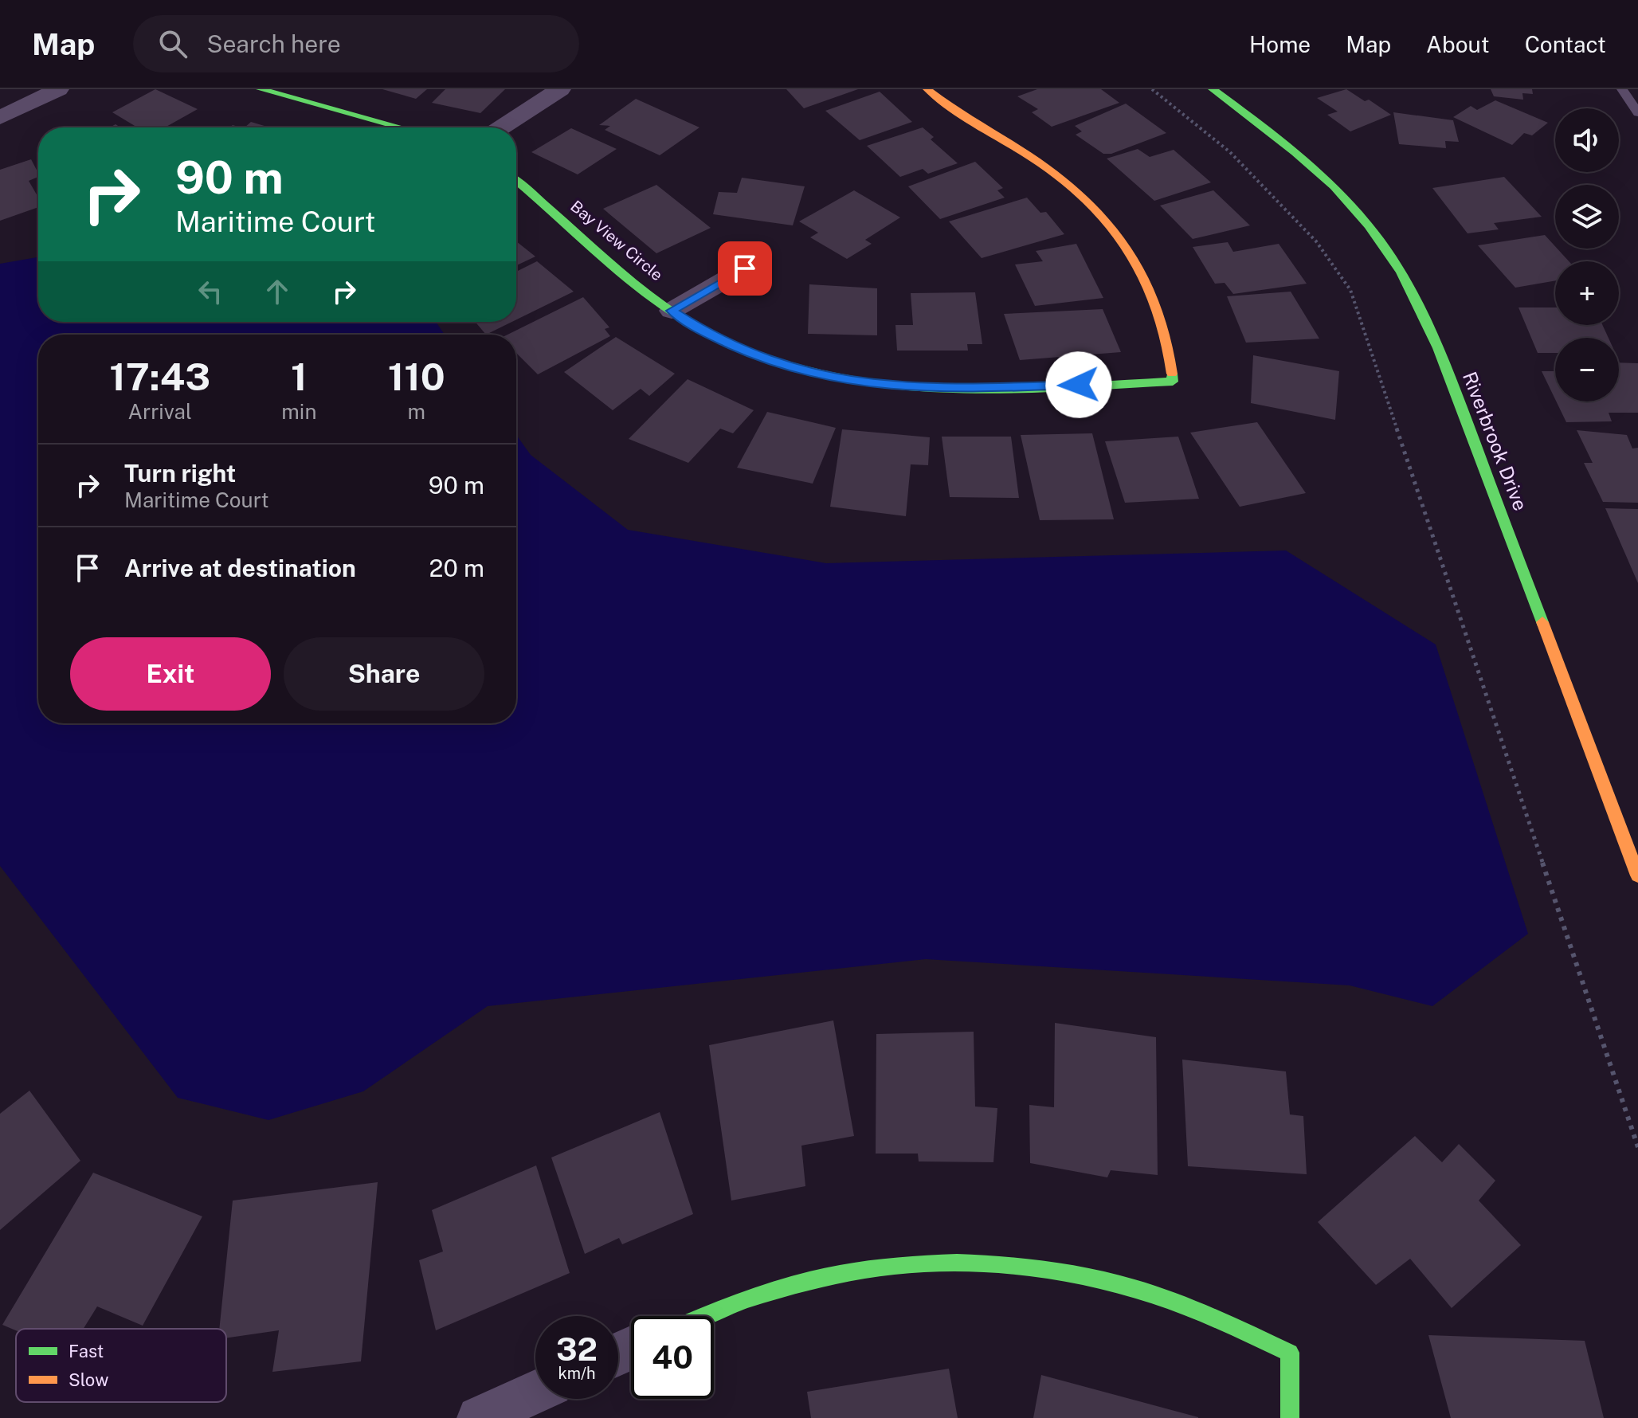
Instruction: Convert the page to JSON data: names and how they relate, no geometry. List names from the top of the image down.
{
  "streets": {
    "street": ["Bay View Circle", "Riverbrook Drive"]
  },
  "legend": ["Fast", "Slow"],
  "page": {
    "header": "Map",
    "search": "Search here",
    "nav": [
      "Home",
      "Map",
      "About",
      "Contact"
    ],
    "map_buttons": ["+", "−"],
    "turn": ["90 m", "Maritime Court"],
    "eta": [
      "17:43",
      "Arrival",
      "1",
      "min",
      "110",
      "m"
    ],
    "list": [
      {
        "name": "Turn right",
        "note": "Maritime Court",
        "value": "90 m"
      },
      {
        "name": "Arrive at destination",
        "value": "20 m"
      }
    ],
    "buttons": ["Exit", "Share"],
    "speed": "32 km/h",
    "limit": "40"
  }
}
